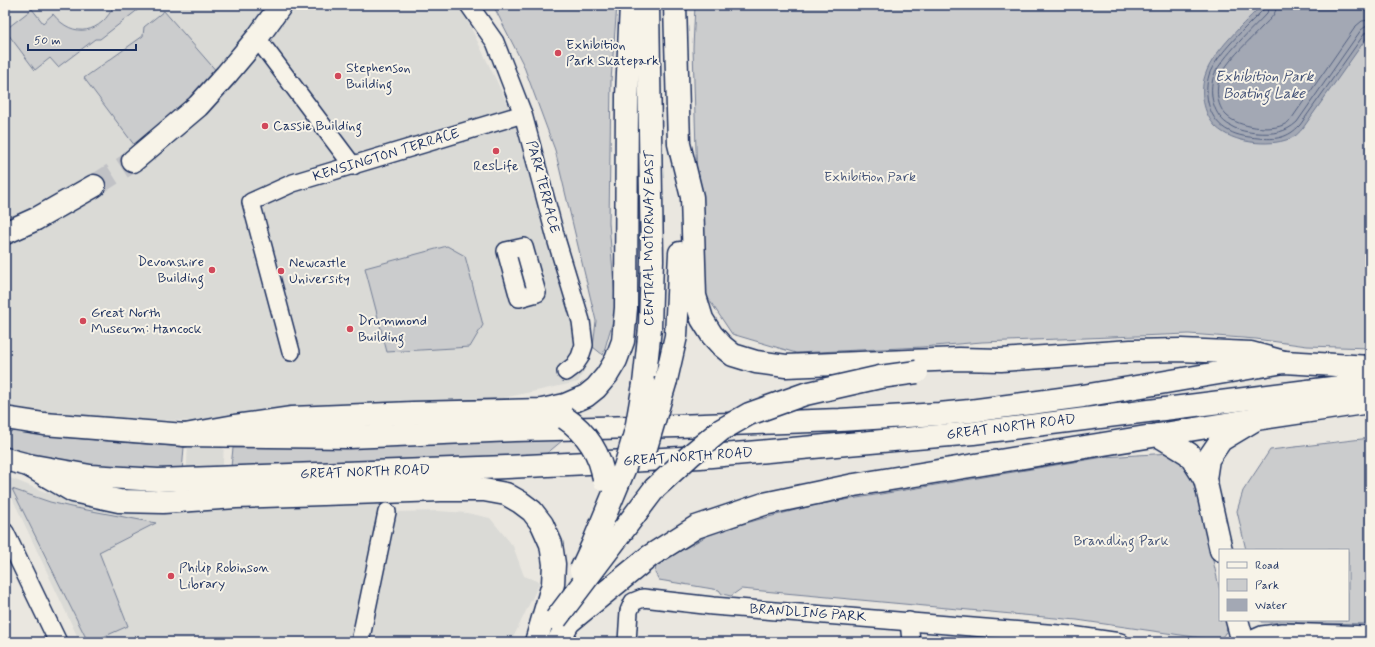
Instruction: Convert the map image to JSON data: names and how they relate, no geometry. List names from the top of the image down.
{
  "streets": {
    "main road": ["CENTRAL MOTORWAY EAST", "GREAT NORTH ROAD"],
    "street": ["KENSINGTON TERRACE", "PARK TERRACE", "BRANDLING PARK"]
  },
  "crossings": [
    ["KENSINGTON TERRACE", "PARK TERRACE"]
  ],
  "water": ["Exhibition Park Boating Lake"],
  "parks": ["Exhibition Park", "Brandling Park"],
  "places": [
    "Exhibition Park Skatepark",
    "Stephenson Building",
    "Cassie Building",
    "ResLife",
    "Devonshire Building",
    "Newcastle University",
    "Great North Museum: Hancock",
    "Drummond Building",
    "Philip Robinson Library"
  ],
  "legend": ["Road", "Park", "Water"],
  "scale_bar": "50 m"
}
